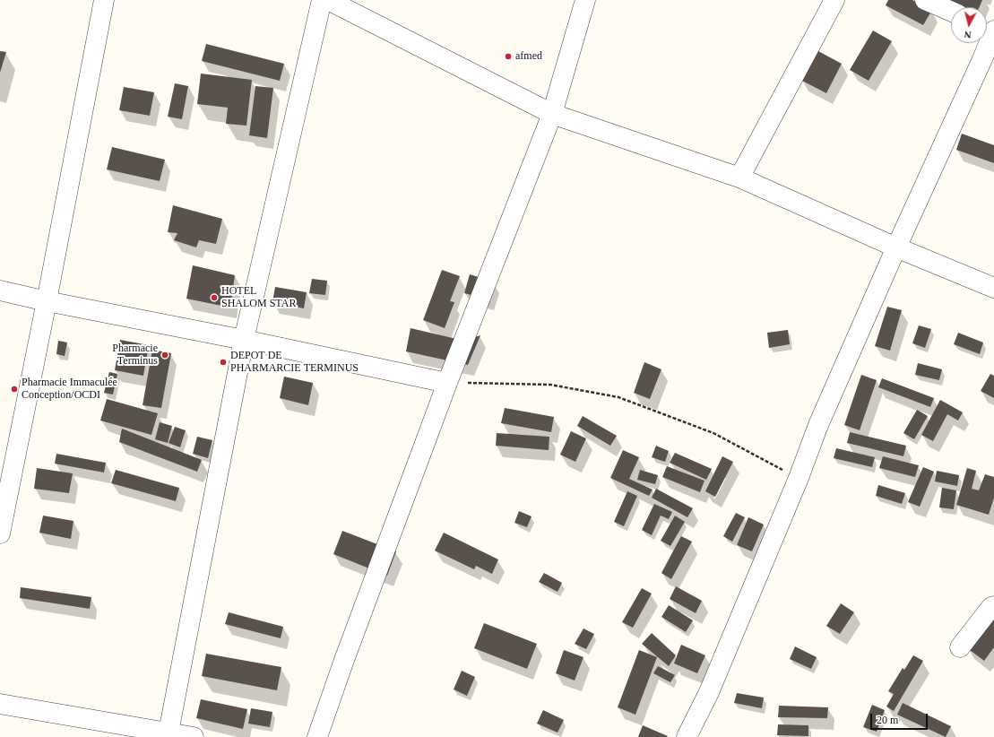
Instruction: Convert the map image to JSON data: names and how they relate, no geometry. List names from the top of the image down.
{
  "places": [
    "afmed",
    "HOTEL SHALOM STAR",
    "Pharmacie Terminus",
    "DEPOT DE PHARMARCIE TERMINUS",
    "Pharmacie Immaculée Conception/OCDI"
  ],
  "scale_bar": "20 m",
  "north": "bottom"
}
